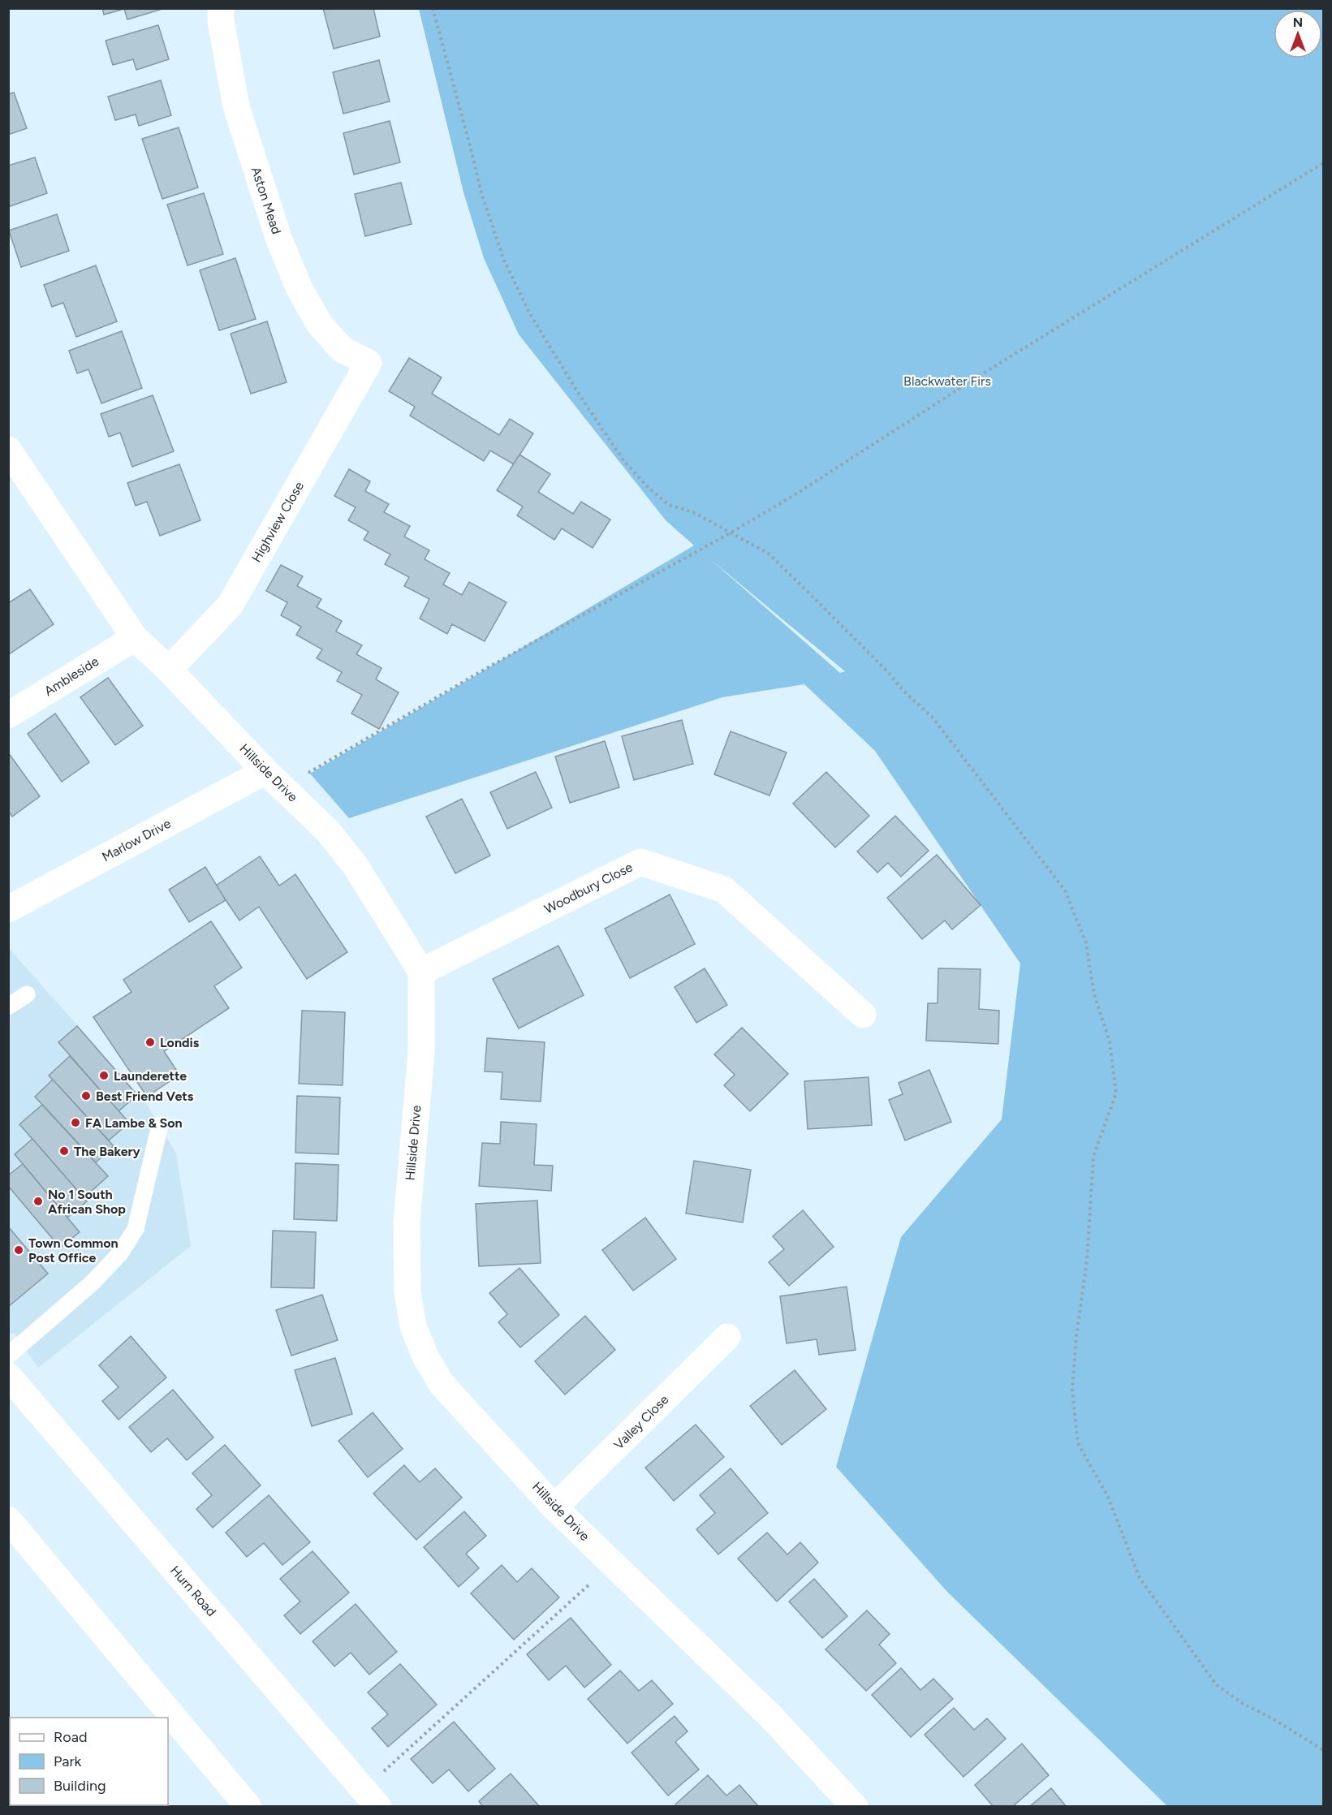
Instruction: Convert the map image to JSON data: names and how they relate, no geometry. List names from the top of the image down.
{
  "streets": {
    "street": [
      "Aston Mead",
      "Highview Close",
      "Ambleside",
      "Hillside Drive",
      "Marlow Drive",
      "Woodbury Close",
      "Valley Close",
      "Hurn Road"
    ]
  },
  "crossings": [
    ["Aston Mead", "Highview Close"],
    ["Highview Close", "Hillside Drive"],
    ["Ambleside", "Hillside Drive"],
    ["Hillside Drive", "Marlow Drive"],
    ["Hillside Drive", "Woodbury Close"],
    ["Hillside Drive", "Valley Close"]
  ],
  "parks": ["Blackwater Firs"],
  "places": [
    "Londis",
    "Launderette",
    "Best Friend Vets",
    "FA Lambe & Son",
    "The Bakery",
    "No 1 South African Shop",
    "Town Common Post Office"
  ],
  "legend": ["Road", "Park", "Building"],
  "north": "top"
}
